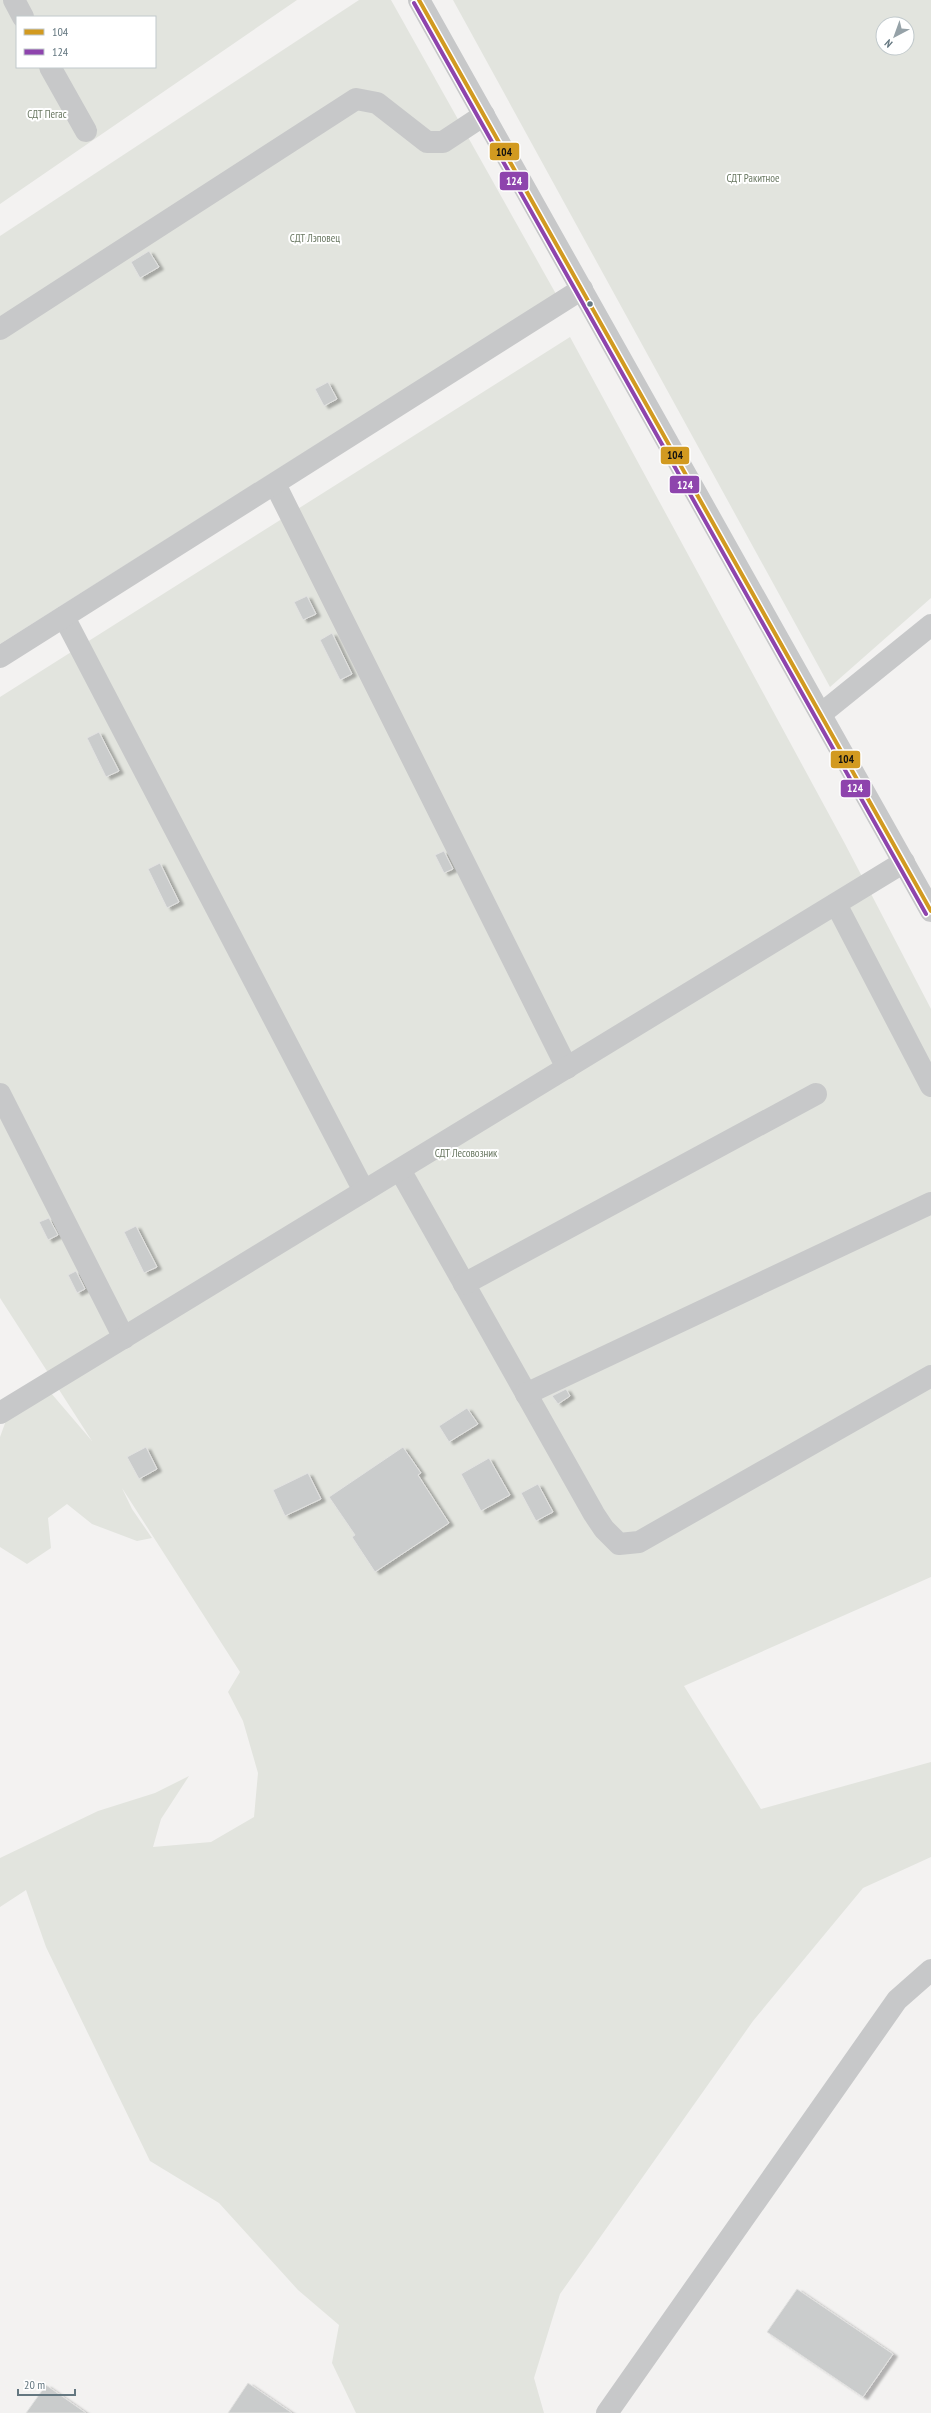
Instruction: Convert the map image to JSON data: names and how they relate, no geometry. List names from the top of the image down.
{
  "parks": [
    "СДТ Пегас",
    "СДТ Ракитное",
    "СДТ Лэповец",
    "СДТ Лесовозник"
  ],
  "lines": ["transit line 104", "transit line 124"],
  "legend": ["104", "124"],
  "scale_bar": "20 m",
  "north": "bottom left"
}
